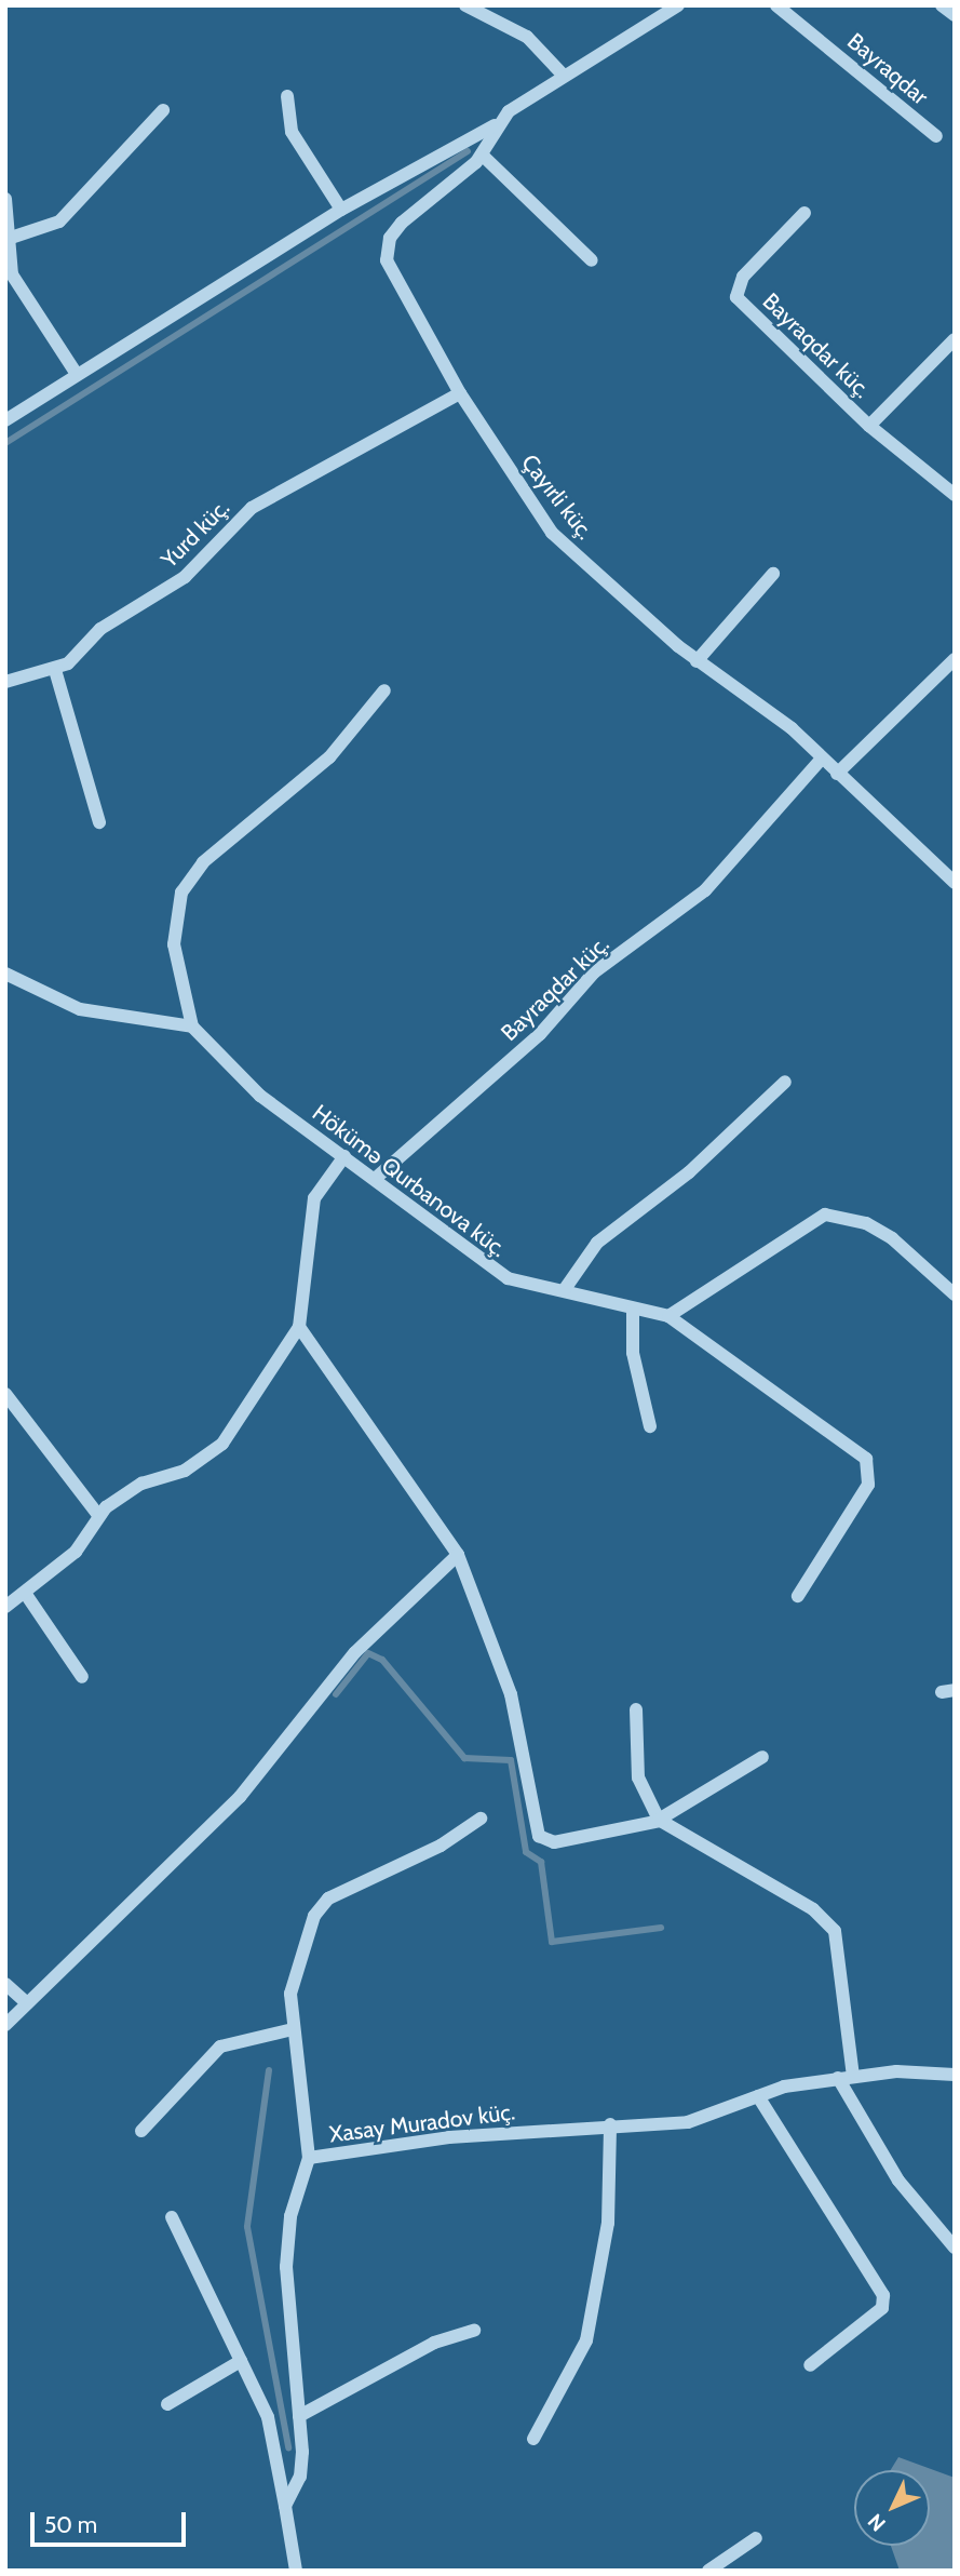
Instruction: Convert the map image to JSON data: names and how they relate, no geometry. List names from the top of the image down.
{
  "streets": {
    "street": [
      "Bayraqdar",
      "Bayraqdar küç.",
      "Çayırli küç.",
      "Yurd küç.",
      "Hökümə Qurbanova küç.",
      "Xasay Muradov küç."
    ]
  },
  "crossings": [
    ["Bayraqdar küç.", "Çayırli küç."],
    ["Bayraqdar küç.", "Hökümə Qurbanova küç."],
    ["Çayırli küç.", "Yurd küç."]
  ],
  "scale_bar": "50 m",
  "north": "bottom left"
}
